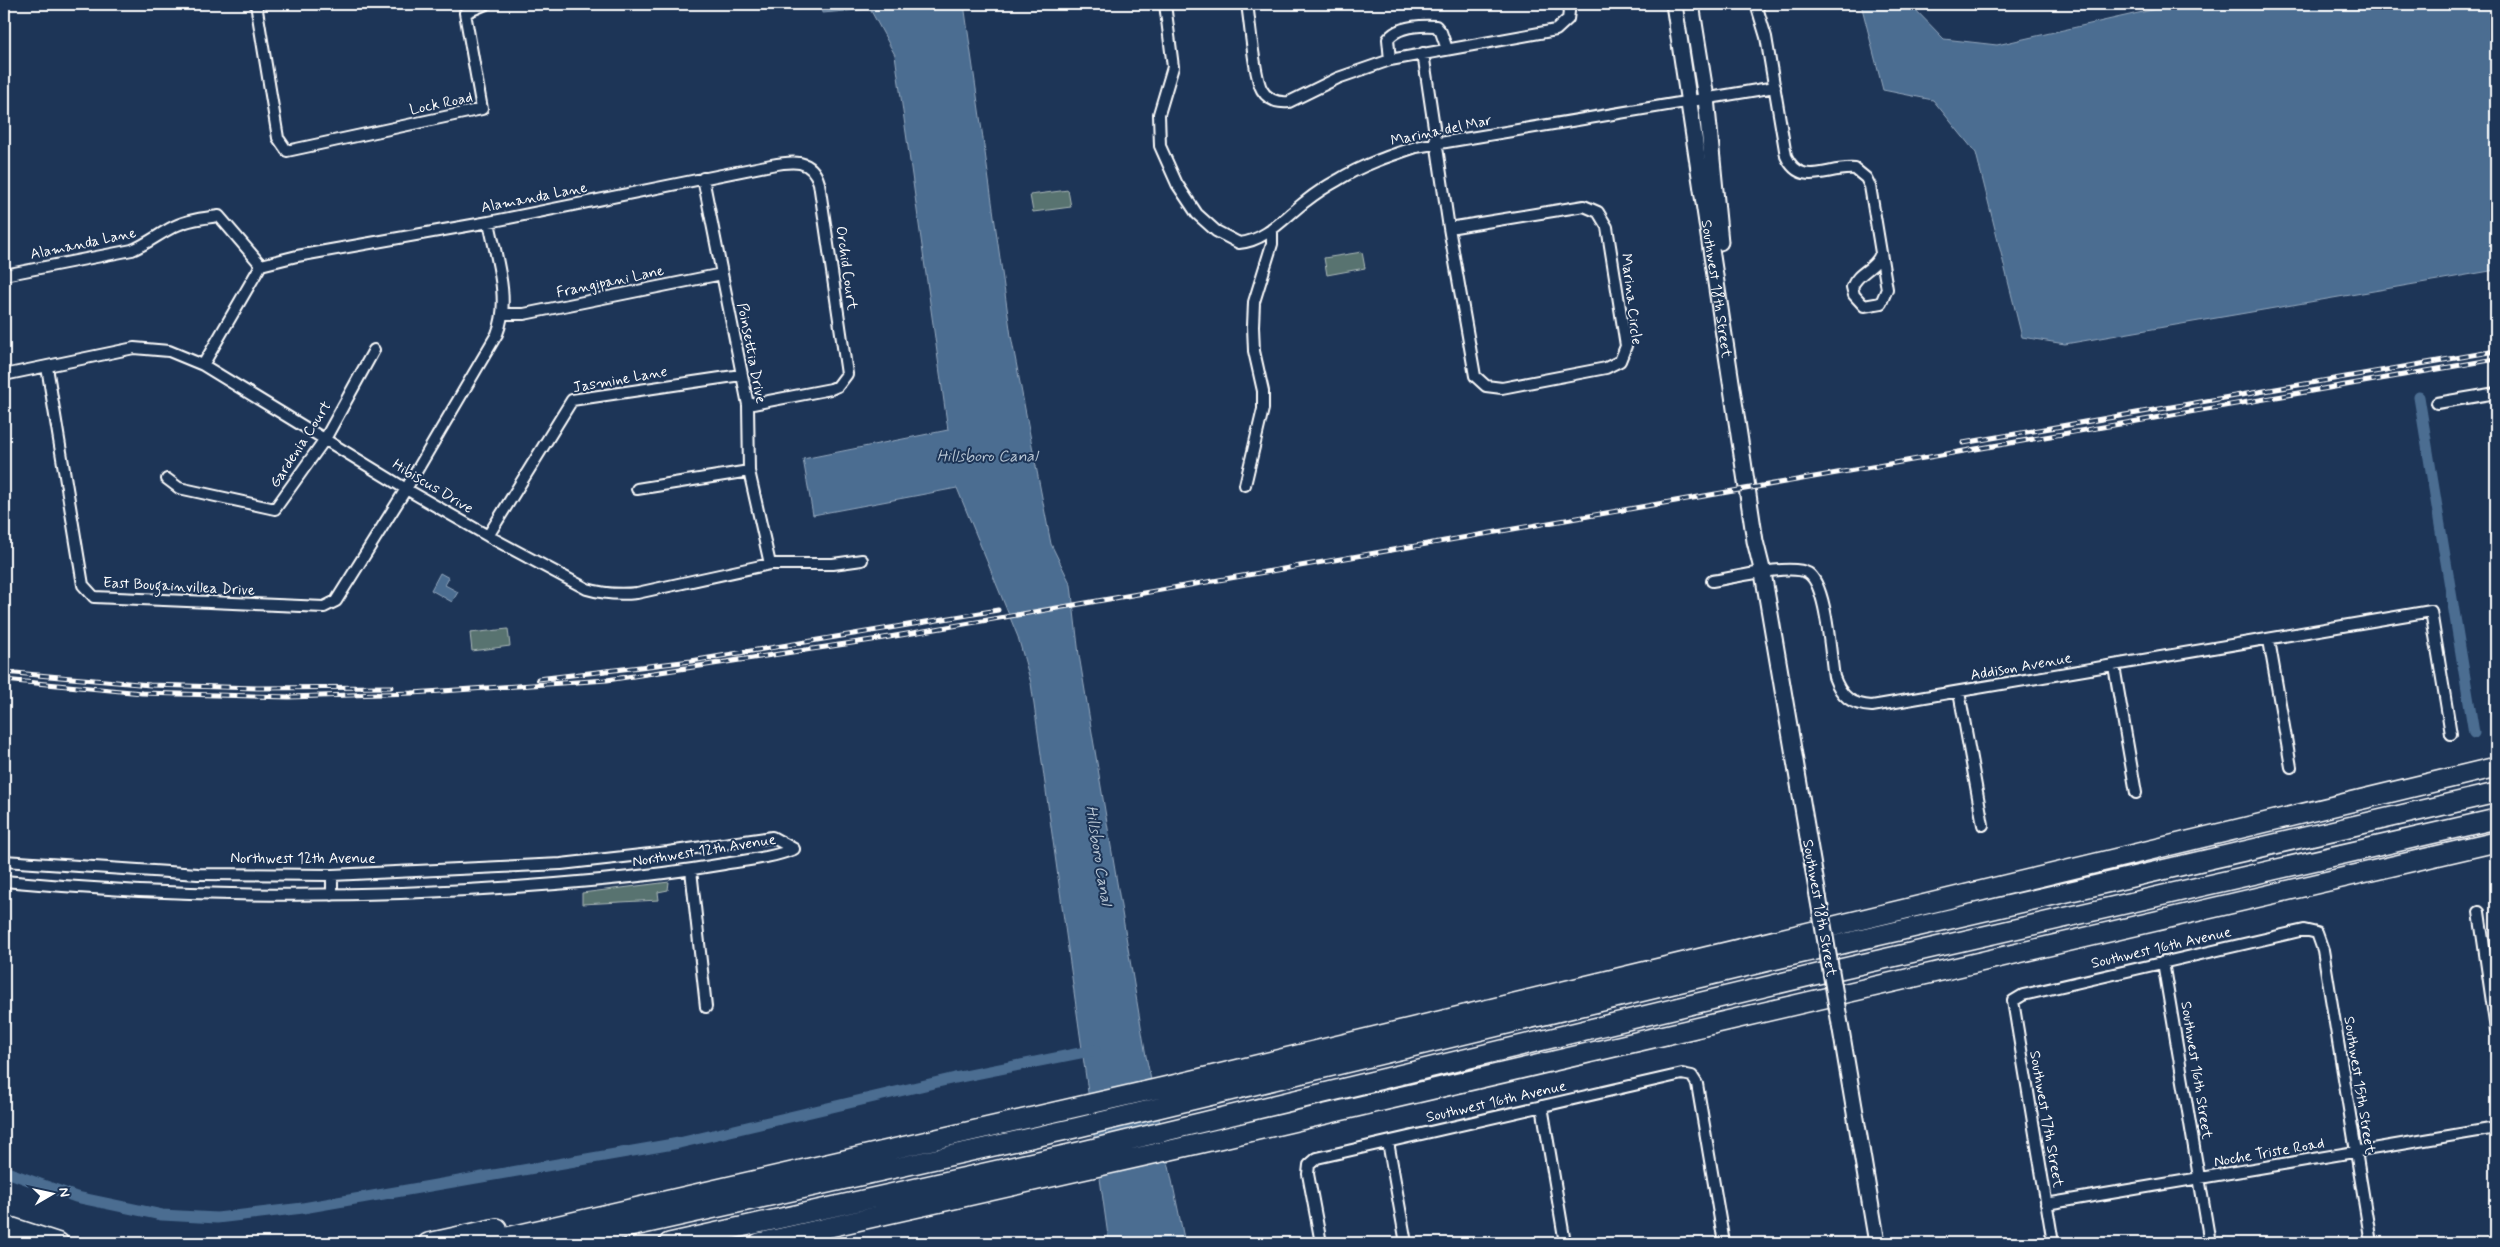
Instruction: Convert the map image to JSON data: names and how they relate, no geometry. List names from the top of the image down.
{
  "streets": {
    "main road": ["Southwest 18th Street"],
    "street": [
      "Lock Road",
      "Marina del Mar",
      "Alamanda Lane",
      "Orchid Court",
      "Frangipani Lane",
      "Marina Circle",
      "Poinsettia Drive",
      "Jasmine Lane",
      "Gardenia Court",
      "Hibiscus Drive",
      "East Bougainvillea Drive",
      "Addison Avenue",
      "Northwest 12th Avenue",
      "Southwest 16th Avenue",
      "Southwest 16th Street",
      "Southwest 15th Street",
      "Southwest 17th Street",
      "Noche Triste Road"
    ]
  },
  "crossings": [
    ["Marina del Mar", "Southwest 18th Street"],
    ["Marina del Mar", "Marina Circle"],
    ["Alamanda Lane", "Orchid Court"],
    ["Alamanda Lane", "Poinsettia Drive"],
    ["Orchid Court", "Poinsettia Drive"],
    ["Frangipani Lane", "Poinsettia Drive"],
    ["Frangipani Lane", "East Bougainvillea Drive"],
    ["Southwest 18th Street", "Addison Avenue"],
    ["Poinsettia Drive", "Jasmine Lane"],
    ["Poinsettia Drive", "Hibiscus Drive"],
    ["Jasmine Lane", "Hibiscus Drive"],
    ["Gardenia Court", "Hibiscus Drive"],
    ["Hibiscus Drive", "East Bougainvillea Drive"],
    ["Southwest 16th Avenue", "Southwest 16th Street"],
    ["Southwest 16th Avenue", "Southwest 15th Street"],
    ["Southwest 16th Avenue", "Southwest 17th Street"],
    ["Southwest 16th Street", "Noche Triste Road"],
    ["Southwest 15th Street", "Noche Triste Road"],
    ["Southwest 17th Street", "Noche Triste Road"]
  ],
  "water": ["Hillsboro Canal"],
  "north": "right"
}
